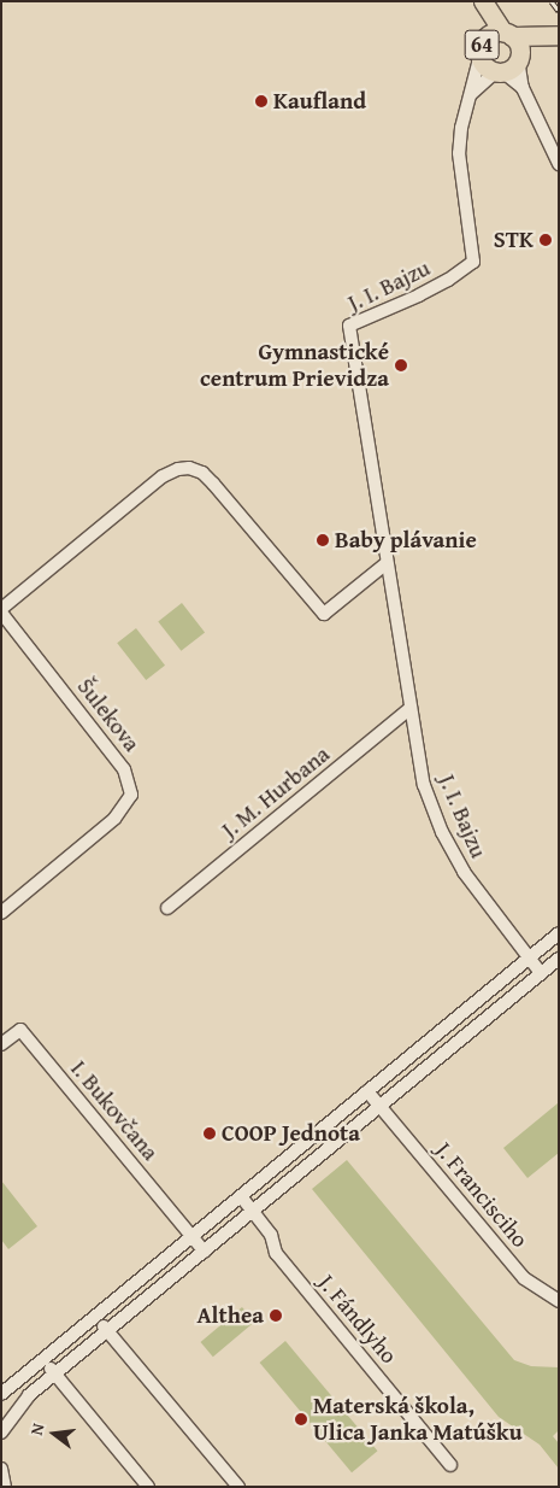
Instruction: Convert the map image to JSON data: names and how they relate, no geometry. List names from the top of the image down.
{
  "streets": {
    "main road": ["64"],
    "street": [
      "J. I. Bajzu",
      "Šulekova",
      "J. M. Hurbana",
      "I. Bukovčana",
      "J. Francisciho",
      "J. Fándlyho"
    ]
  },
  "crossings": [
    ["64", "J. I. Bajzu"],
    ["J. I. Bajzu", "J. M. Hurbana"]
  ],
  "places": [
    "Kaufland",
    "STK",
    "Gymnastické centrum Prievidza",
    "Baby plávanie",
    "COOP Jednota",
    "Althea",
    "Materská škola, Ulica Janka Matúšku"
  ],
  "north": "left"
}
